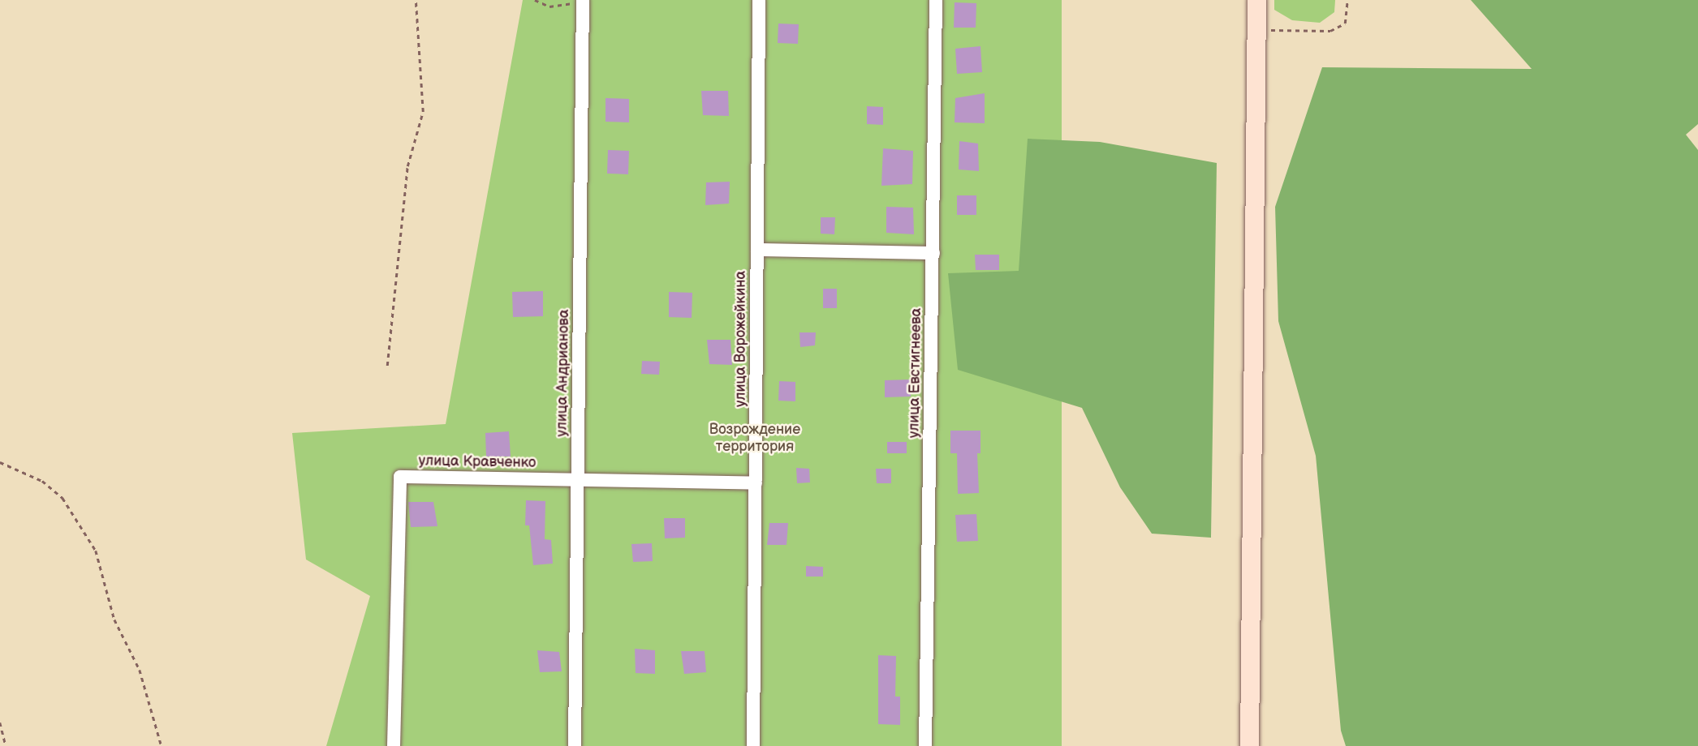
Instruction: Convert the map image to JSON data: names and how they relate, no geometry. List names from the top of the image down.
{
  "streets": {
    "street": [
      "улица Ворожейкина",
      "улица Андрианова",
      "улица Евстигнеева",
      "улица Кравченко"
    ]
  },
  "crossings": [
    ["улица Ворожейкина", "улица Кравченко"],
    ["улица Андрианова", "улица Кравченко"]
  ],
  "parks": ["Возрождение территория"]
}
